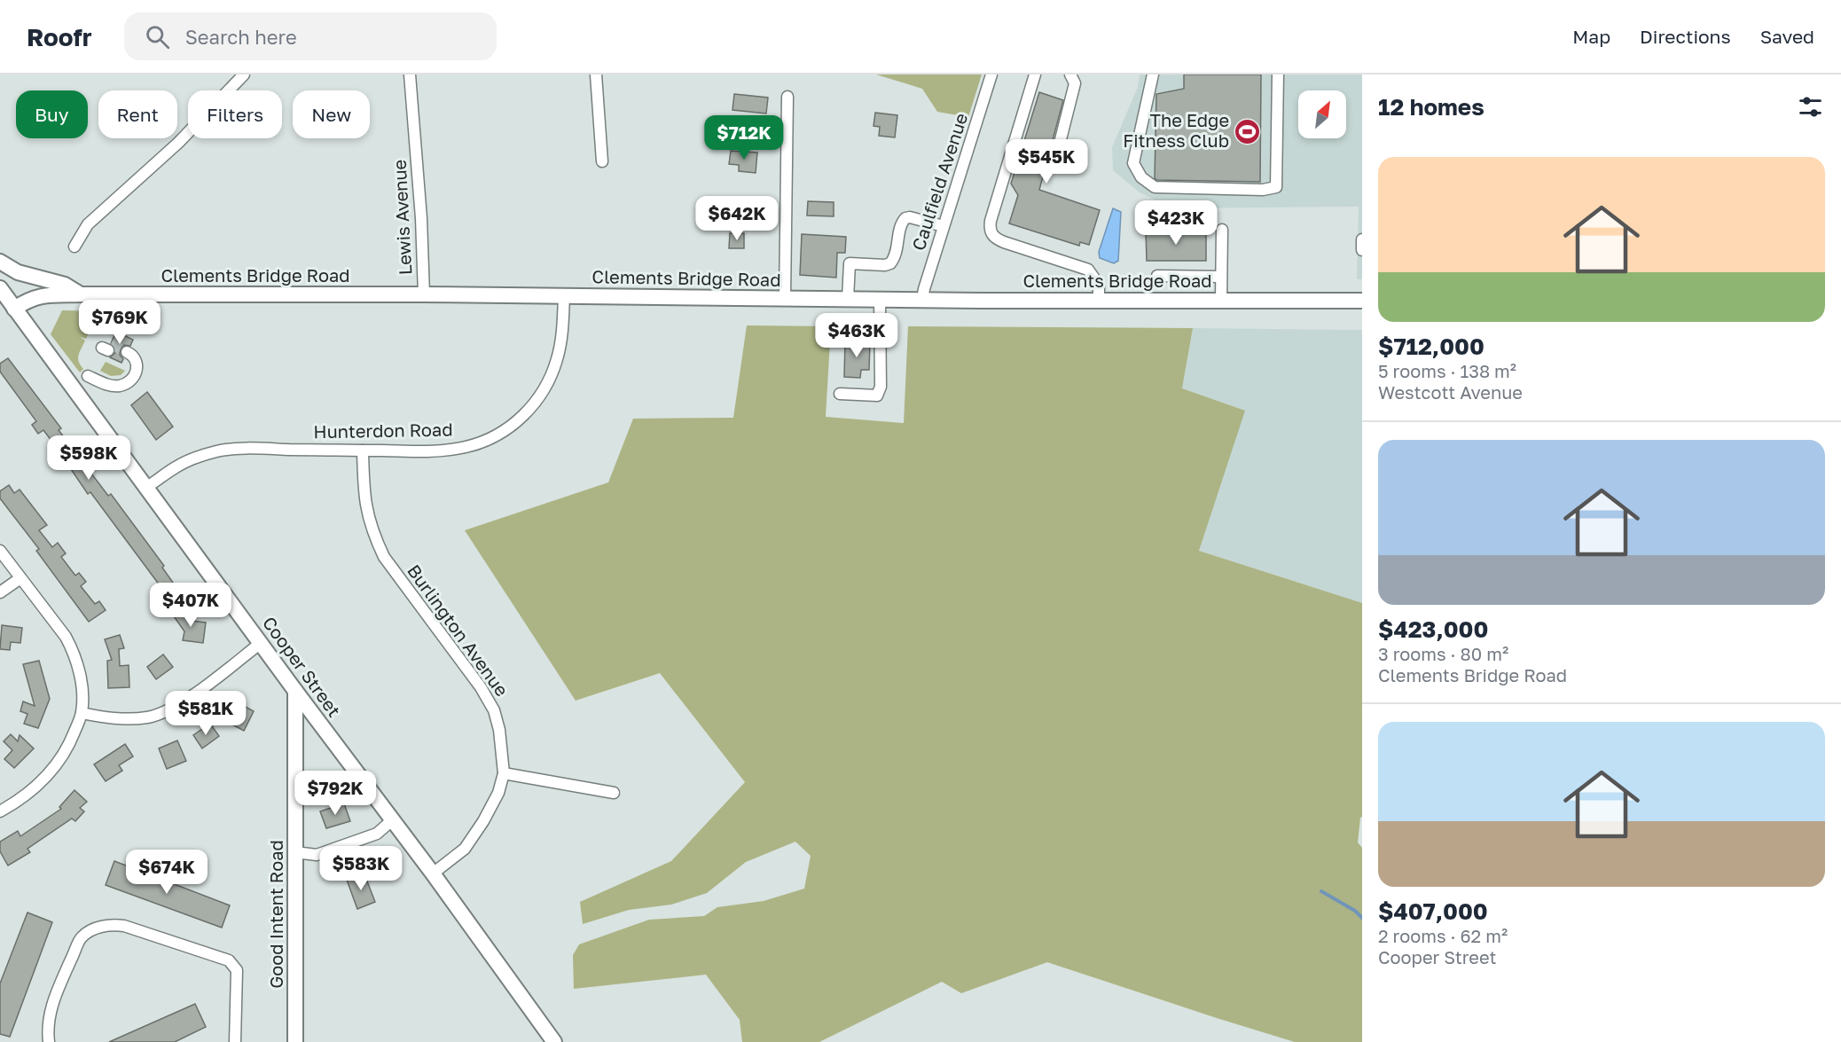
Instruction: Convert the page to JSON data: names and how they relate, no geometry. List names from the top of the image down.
{
  "streets": {
    "main road": ["Clements Bridge Road", "Cooper Street", "Good Intent Road"],
    "street": [
      "Caulfield Avenue",
      "Lewis Avenue",
      "Hunterdon Road",
      "Burlington Avenue"
    ]
  },
  "crossings": [
    ["Caulfield Avenue", "Clements Bridge Road"],
    ["Lewis Avenue", "Clements Bridge Road"],
    ["Clements Bridge Road", "Hunterdon Road"],
    ["Clements Bridge Road", "Cooper Street"],
    ["Hunterdon Road", "Burlington Avenue"],
    ["Hunterdon Road", "Cooper Street"],
    ["Burlington Avenue", "Cooper Street"],
    ["Cooper Street", "Good Intent Road"]
  ],
  "places": {
    "sports": ["The Edge Fitness Club"]
  },
  "north": "top right",
  "page": {
    "header": "Roofr",
    "search": "Search here",
    "nav": ["Map", "Directions", "Saved"],
    "heading": "12 homes",
    "chip": [
      "Buy",
      "Rent",
      "Filters",
      "New"
    ],
    "price": [
      "$712K",
      "$545K",
      "$642K",
      "$423K",
      "$769K",
      "$463K",
      "$598K",
      "$407K",
      "$581K",
      "$792K",
      "$583K",
      "$674K"
    ],
    "list": [
      {
        "name": "$712,000",
        "note": "5 rooms · 138 m² · Westcott Avenue"
      },
      {
        "name": "$423,000",
        "note": "3 rooms · 80 m² · Clements Bridge Road"
      },
      {
        "name": "$407,000",
        "note": "2 rooms · 62 m² · Cooper Street"
      }
    ]
  }
}
